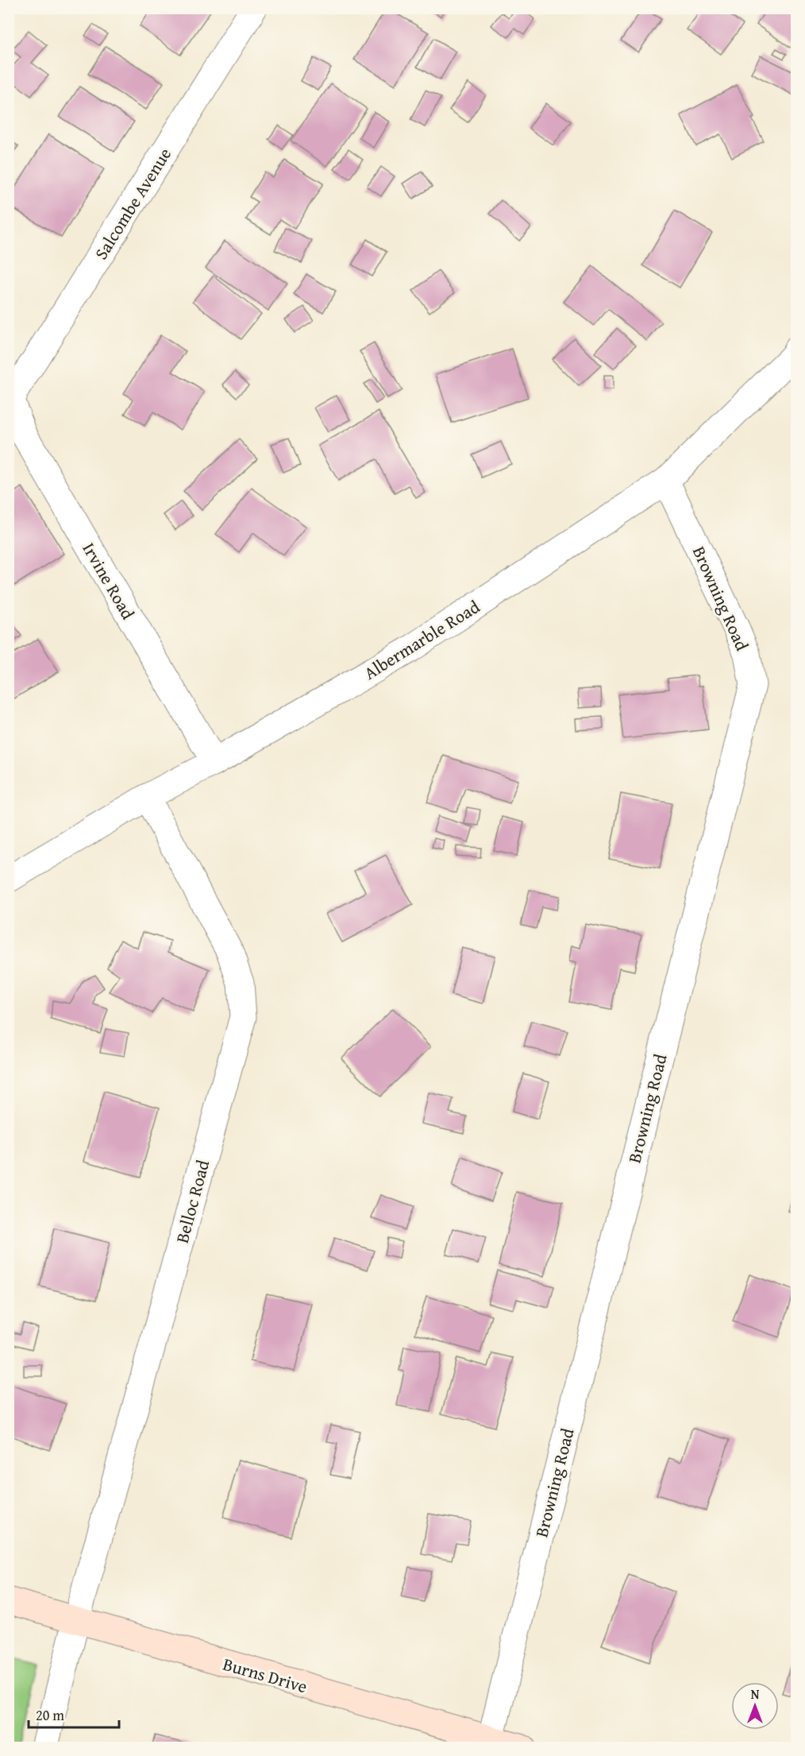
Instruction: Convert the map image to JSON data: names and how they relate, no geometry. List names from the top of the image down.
{
  "streets": {
    "main road": ["Burns Drive"],
    "street": [
      "Salcombe Avenue",
      "Irvine Road",
      "Browning Road",
      "Albermarble Road",
      "Belloc Road"
    ]
  },
  "crossings": [
    ["Salcombe Avenue", "Irvine Road"],
    ["Irvine Road", "Albermarble Road"],
    ["Browning Road", "Albermarble Road"],
    ["Browning Road", "Burns Drive"],
    ["Albermarble Road", "Belloc Road"],
    ["Belloc Road", "Burns Drive"]
  ],
  "scale_bar": "20 m",
  "north": "top"
}
